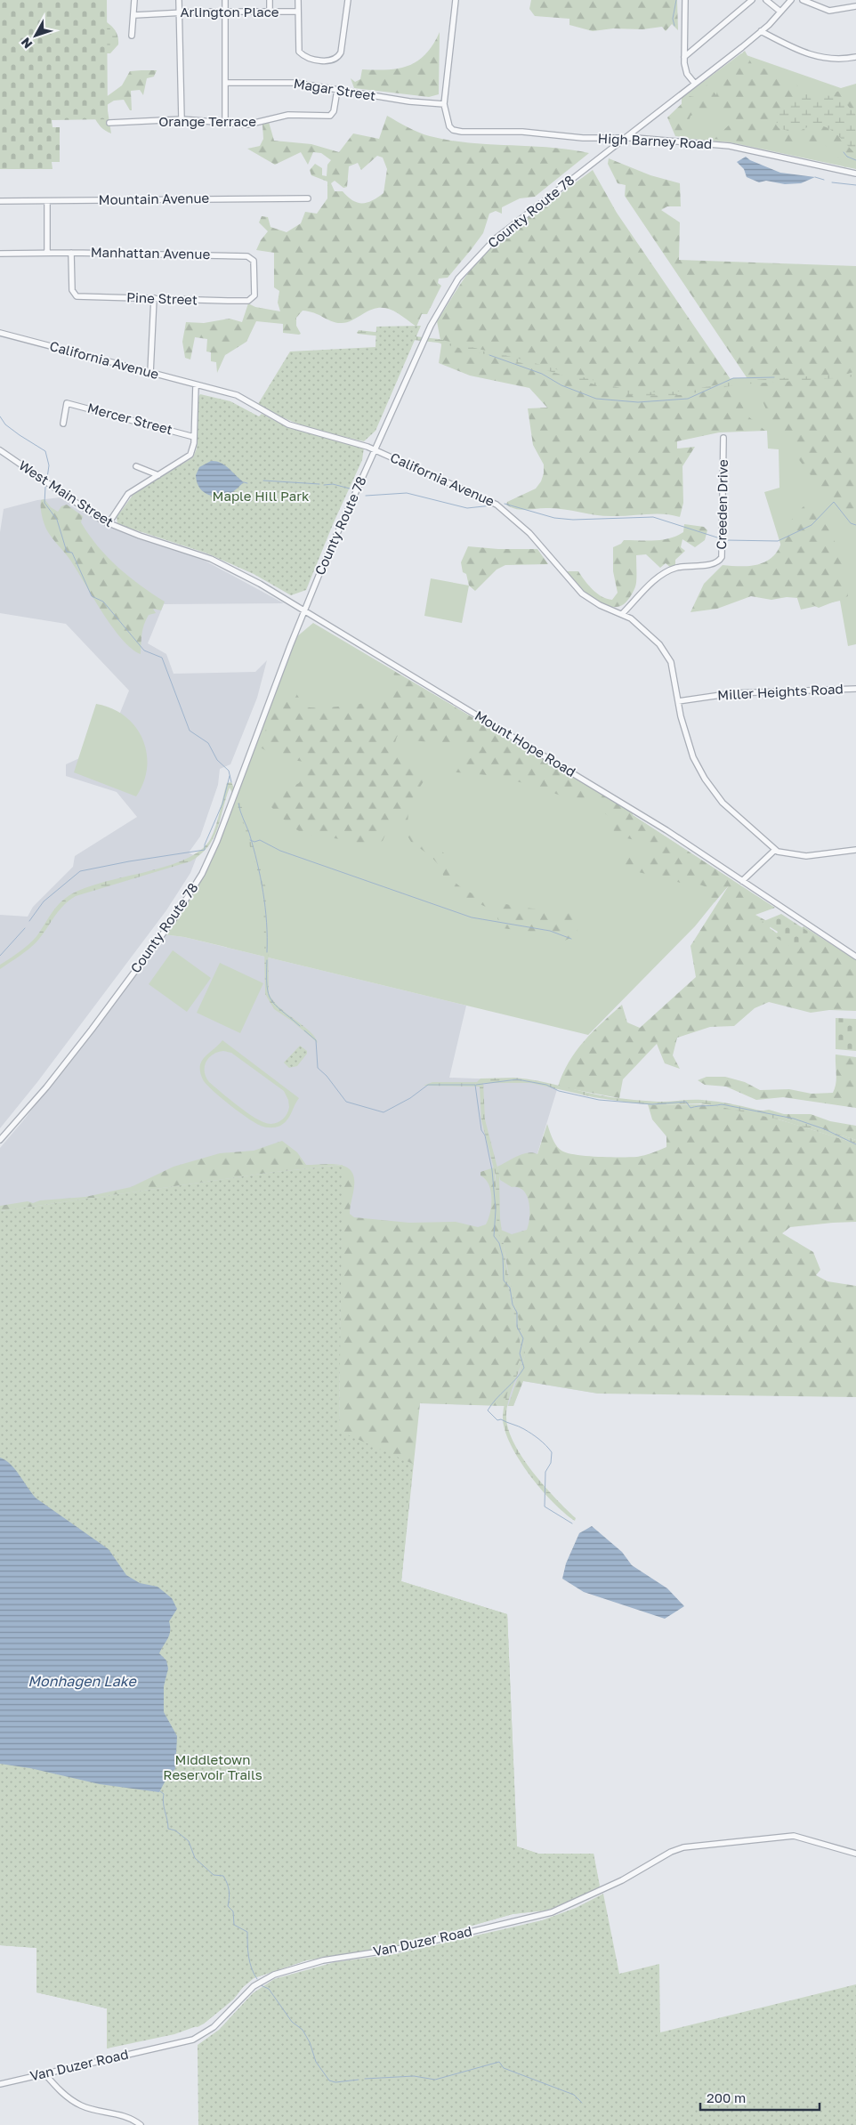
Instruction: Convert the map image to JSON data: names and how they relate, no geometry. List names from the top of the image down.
{
  "streets": {
    "street": [
      "Arlington Place",
      "Magar Street",
      "Orange Terrace",
      "High Barney Road",
      "Mountain Avenue",
      "County Route 78",
      "Manhattan Avenue",
      "Pine Street",
      "California Avenue",
      "Mercer Street",
      "West Main Street",
      "Creeden Drive",
      "Miller Heights Road",
      "Mount Hope Road",
      "Van Duzer Road"
    ]
  },
  "crossings": [
    ["Magar Street", "Orange Terrace"],
    ["Magar Street", "High Barney Road"],
    ["High Barney Road", "County Route 78"],
    ["County Route 78", "California Avenue"],
    ["County Route 78", "Mount Hope Road"],
    ["Manhattan Avenue", "Pine Street"],
    ["California Avenue", "Creeden Drive"],
    ["California Avenue", "Miller Heights Road"],
    ["West Main Street", "Mount Hope Road"]
  ],
  "water": ["Monhagen Lake"],
  "parks": ["Maple Hill Park", "Middletown Reservoir Trails"],
  "scale_bar": "200 m",
  "north": "bottom left"
}
